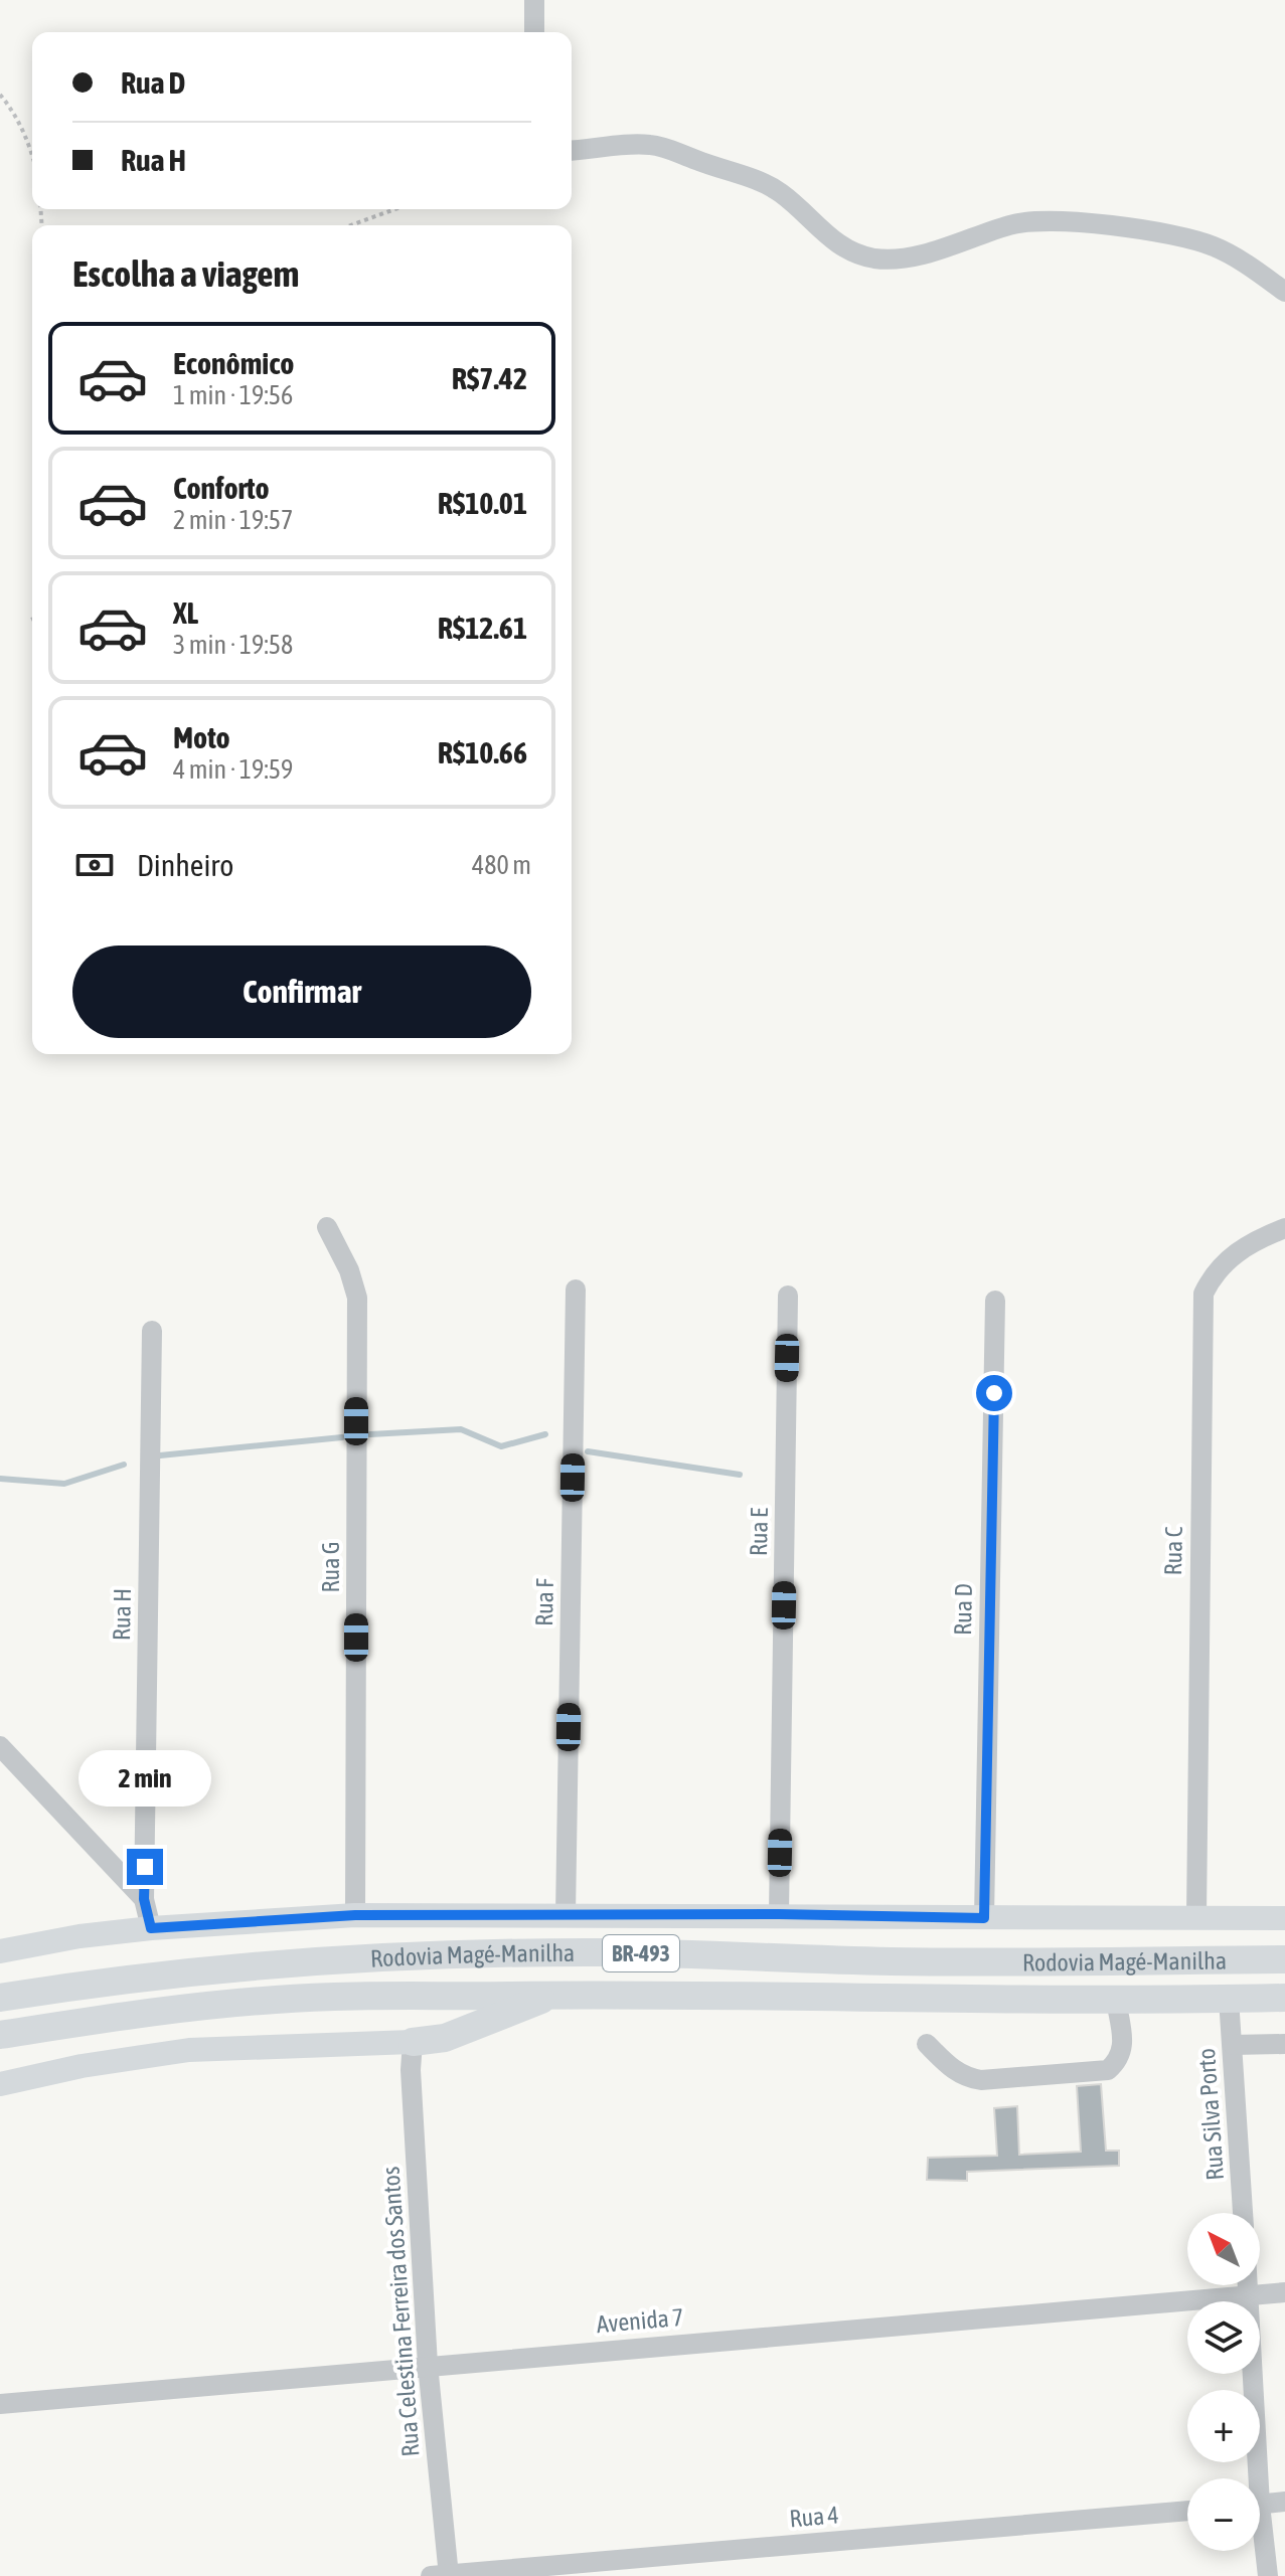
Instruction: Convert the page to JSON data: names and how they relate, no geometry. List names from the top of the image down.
{
  "streets": {
    "highway": ["BR-493", "Rodovia Magé-Manilha"],
    "street": [
      "Rua E",
      "Rua C",
      "Rua G",
      "Rua F",
      "Rua D",
      "Rua H",
      "Rua Silva Porto",
      "Rua Celestina Ferreira dos Santos",
      "Avenida 7",
      "Rua 4"
    ]
  },
  "crossings": [
    ["Rodovia Magé-Manilha", "Rua Silva Porto"],
    ["Rua Celestina Ferreira dos Santos", "Avenida 7"],
    ["Rua Celestina Ferreira dos Santos", "Rua 4"]
  ],
  "north": "top left",
  "page": {
    "banner": ["Rua D", "Rua H"],
    "heading": "Escolha a viagem",
    "list": [
      {
        "name": "Econômico",
        "note": "1 min · 19:56",
        "value": "R$7.42"
      },
      {
        "name": "Conforto",
        "note": "2 min · 19:57",
        "value": "R$10.01"
      },
      {
        "name": "XL",
        "note": "3 min · 19:58",
        "value": "R$12.61"
      },
      {
        "name": "Moto",
        "note": "4 min · 19:59",
        "value": "R$10.66"
      }
    ],
    "pay": ["Dinheiro", "480 m"],
    "buttons": "Confirmar",
    "bubble": "2 min",
    "map_buttons": ["+", "−"]
  }
}
